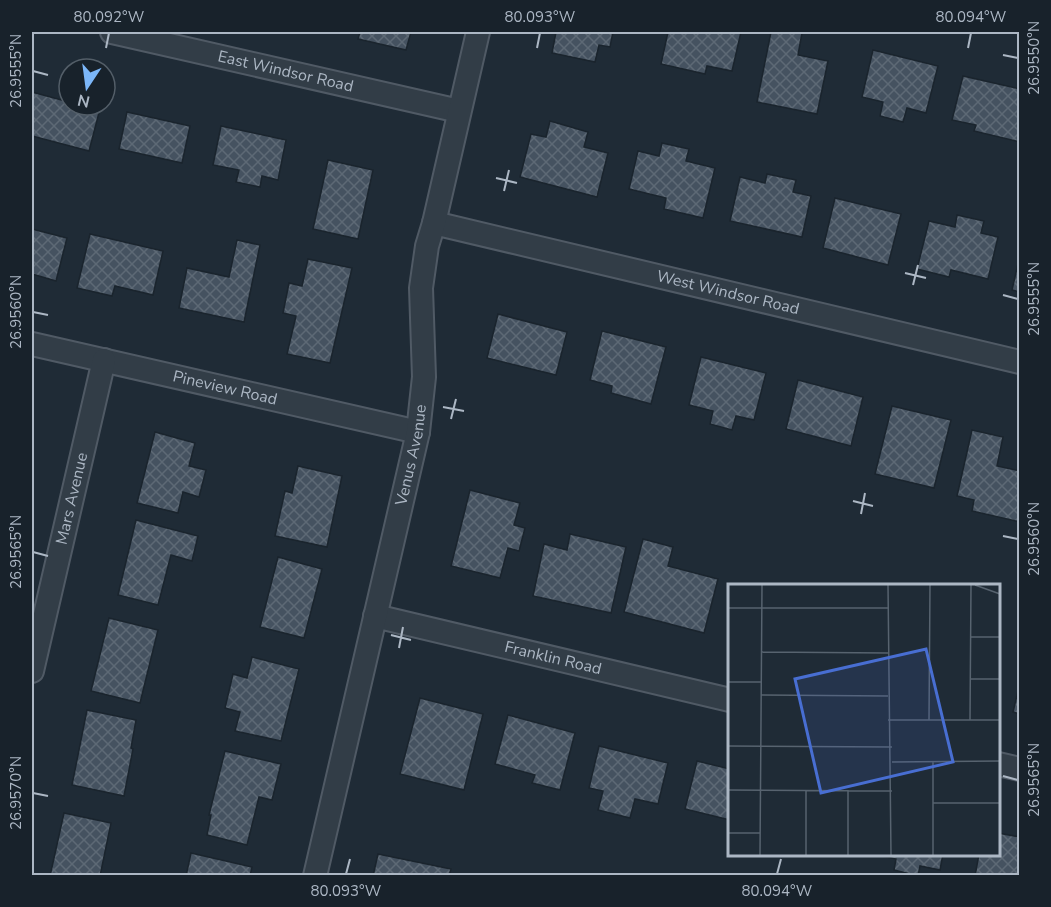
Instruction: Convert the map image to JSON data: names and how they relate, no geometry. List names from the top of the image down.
{
  "streets": {
    "street": [
      "East Windsor Road",
      "West Windsor Road",
      "Pineview Road",
      "Venus Avenue",
      "Mars Avenue",
      "Franklin Road"
    ]
  },
  "crossings": [
    ["East Windsor Road", "Venus Avenue"],
    ["West Windsor Road", "Venus Avenue"],
    ["Pineview Road", "Venus Avenue"],
    ["Pineview Road", "Mars Avenue"],
    ["Venus Avenue", "Franklin Road"]
  ],
  "north": "bottom",
  "coordinates": [
    "80.092°W",
    "80.093°W",
    "80.094°W",
    "26.9550°N",
    "26.9555°N",
    "26.9560°N",
    "26.9565°N",
    "26.9570°N"
  ]
}
